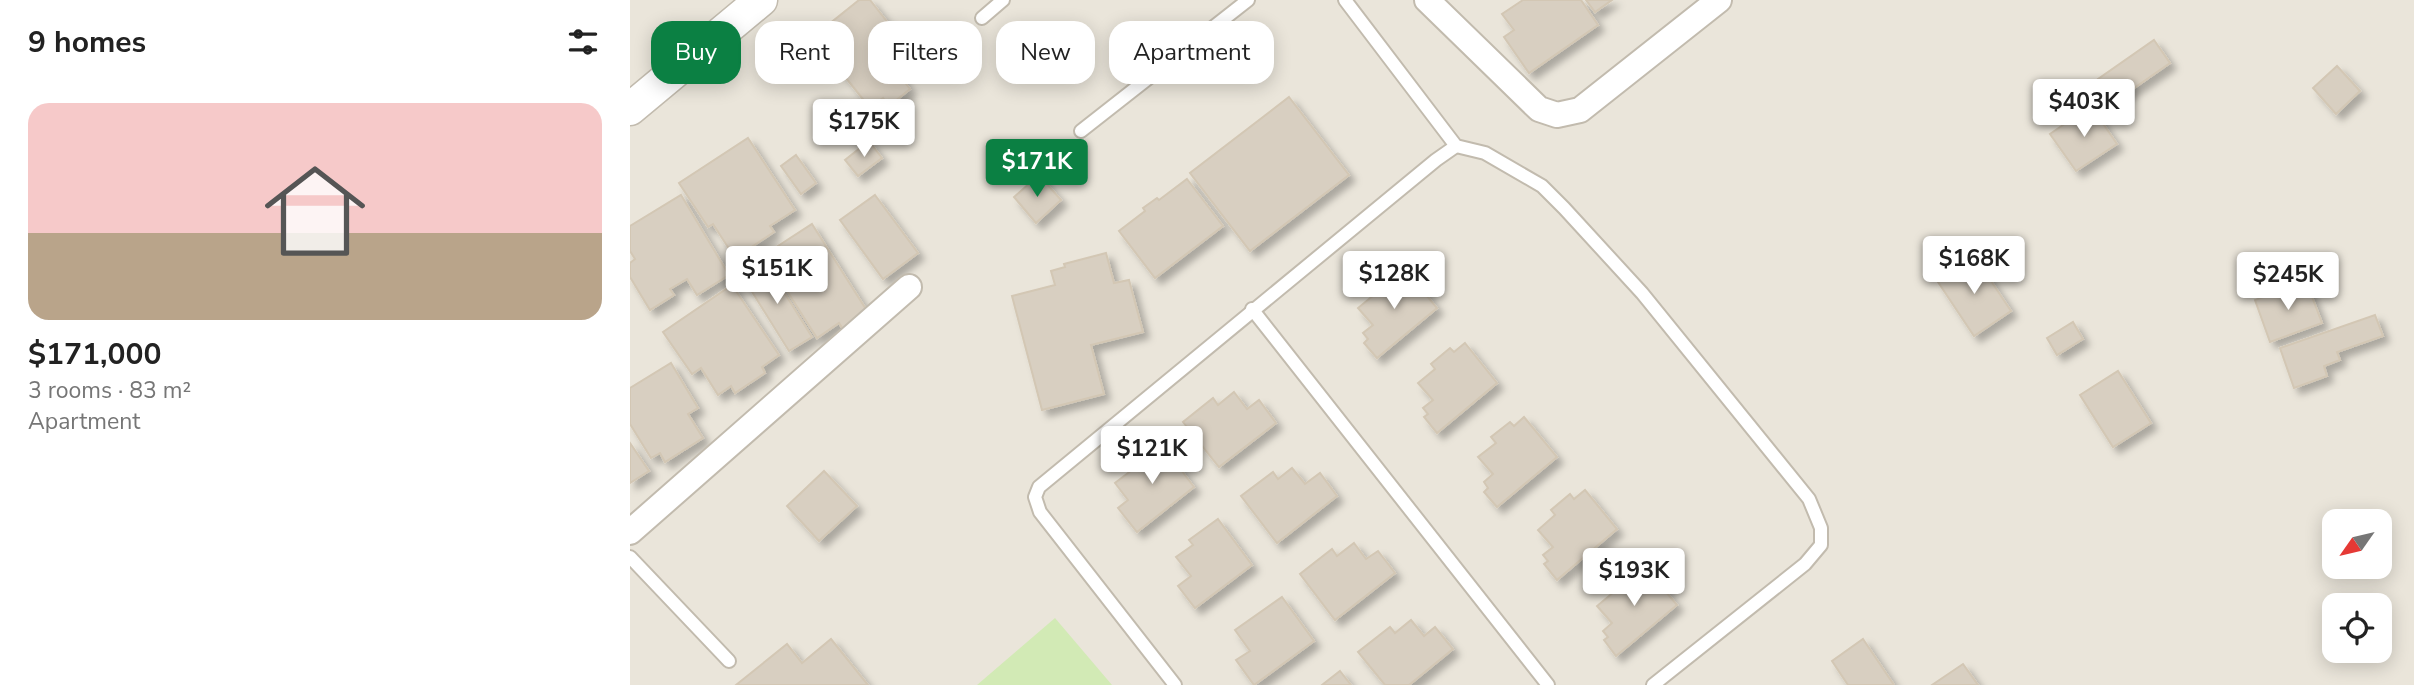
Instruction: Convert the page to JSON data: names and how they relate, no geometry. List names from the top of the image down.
{
  "north": "bottom left",
  "page": {
    "heading": "9 homes",
    "chip": [
      "Buy",
      "Rent",
      "Filters",
      "New",
      "Apartment"
    ],
    "price": [
      "$403K",
      "$175K",
      "$171K",
      "$168K",
      "$151K",
      "$128K",
      "$245K",
      "$121K",
      "$193K"
    ],
    "list": [
      {
        "name": "$171,000",
        "note": "3 rooms · 83 m² · Apartment"
      }
    ]
  }
}
